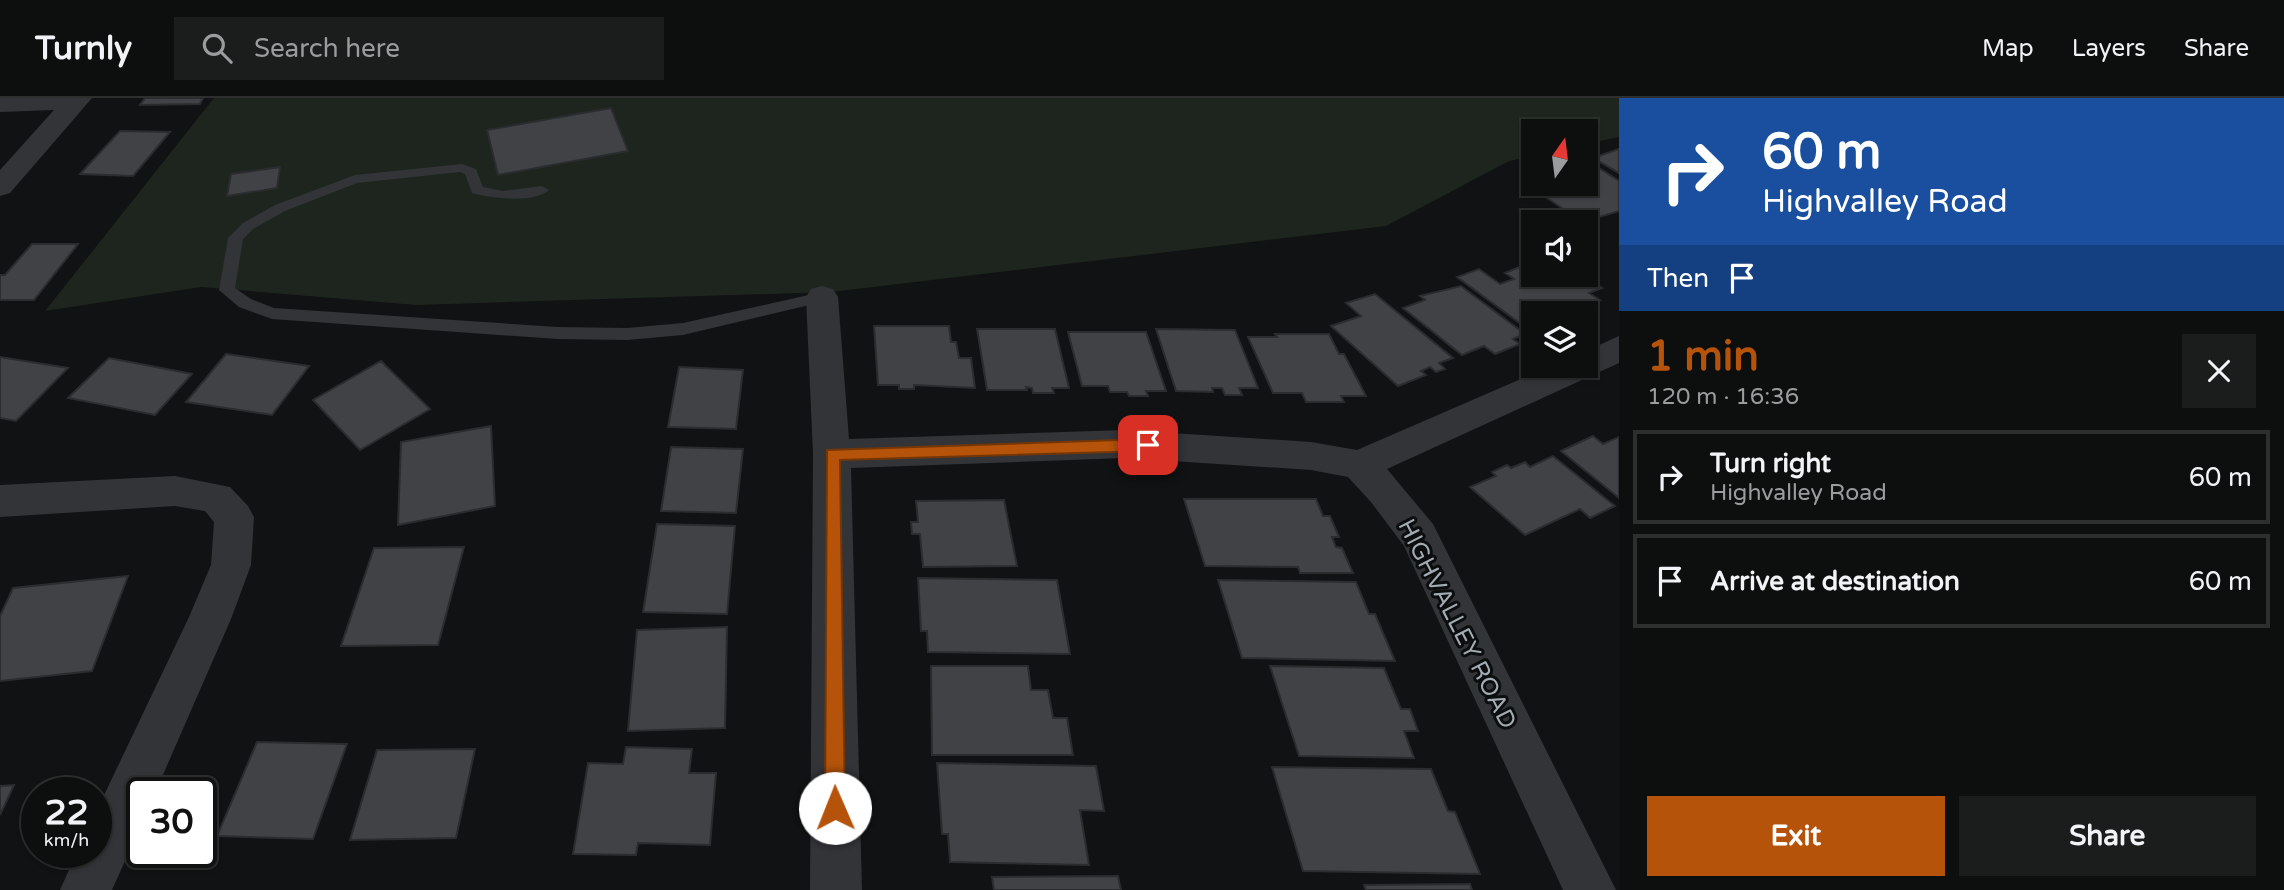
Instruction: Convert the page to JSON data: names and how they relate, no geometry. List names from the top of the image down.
{
  "streets": {
    "street": ["HIGHVALLEY ROAD"]
  },
  "north": "top",
  "page": {
    "header": "Turnly",
    "search": "Search here",
    "nav": ["Map", "Layers", "Share"],
    "turn": ["60 m", "Highvalley Road"],
    "then": "Then",
    "heading": ["1 min", "120 m · 16:36"],
    "list": [
      {
        "name": "Turn right",
        "note": "Highvalley Road",
        "value": "60 m"
      },
      {
        "name": "Arrive at destination",
        "value": "60 m"
      }
    ],
    "speed": "22 km/h",
    "limit": "30",
    "buttons": ["Exit", "Share"]
  }
}
